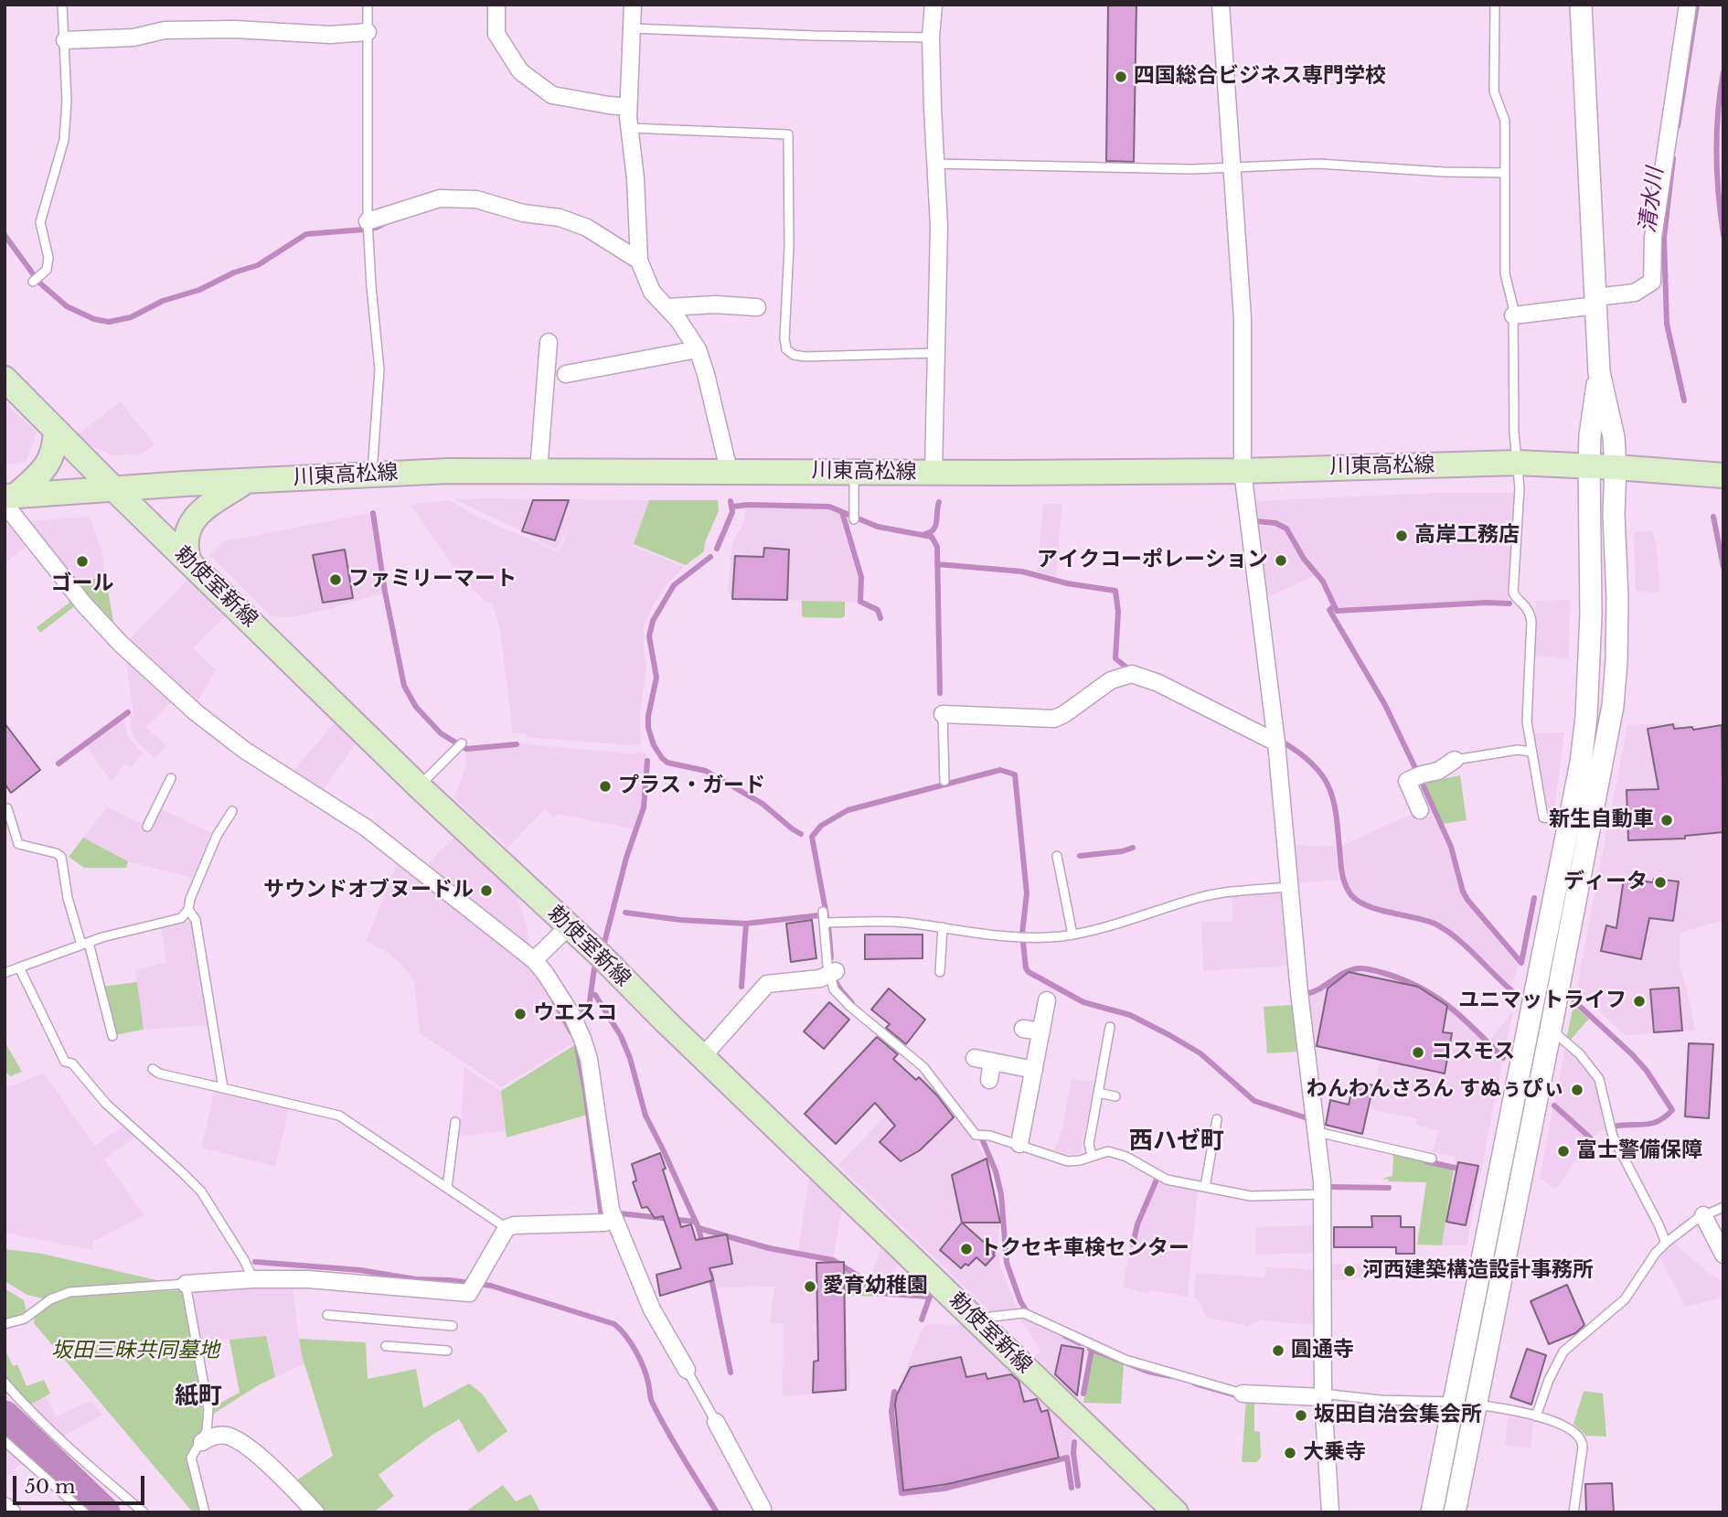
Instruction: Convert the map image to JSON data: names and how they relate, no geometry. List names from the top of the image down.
{
  "streets": {
    "main road": ["川東高松線", "勅使室新線"]
  },
  "crossings": [
    ["川東高松線", "勅使室新線"]
  ],
  "districts": ["西ハゼ町", "紙町"],
  "water": ["清水川"],
  "parks": ["坂田三昧共同墓地"],
  "places": [
    "四国総合ビジネス専門学校",
    "高岸工務店",
    "アイクコーポレーション",
    "ゴール",
    "ファミリーマート",
    "プラス・ガード",
    "新生自動車",
    "ディータ",
    "サウンドオブヌードル",
    "ユニマットライフ",
    "ウエスコ",
    "コスモス",
    "わんわんさろん すぬぅぴぃ",
    "富士警備保障",
    "トクセキ車検センター",
    "河西建築構造設計事務所",
    "愛育幼稚園",
    "圓通寺",
    "坂田自治会集会所",
    "大乗寺"
  ],
  "scale_bar": "50 m"
}
